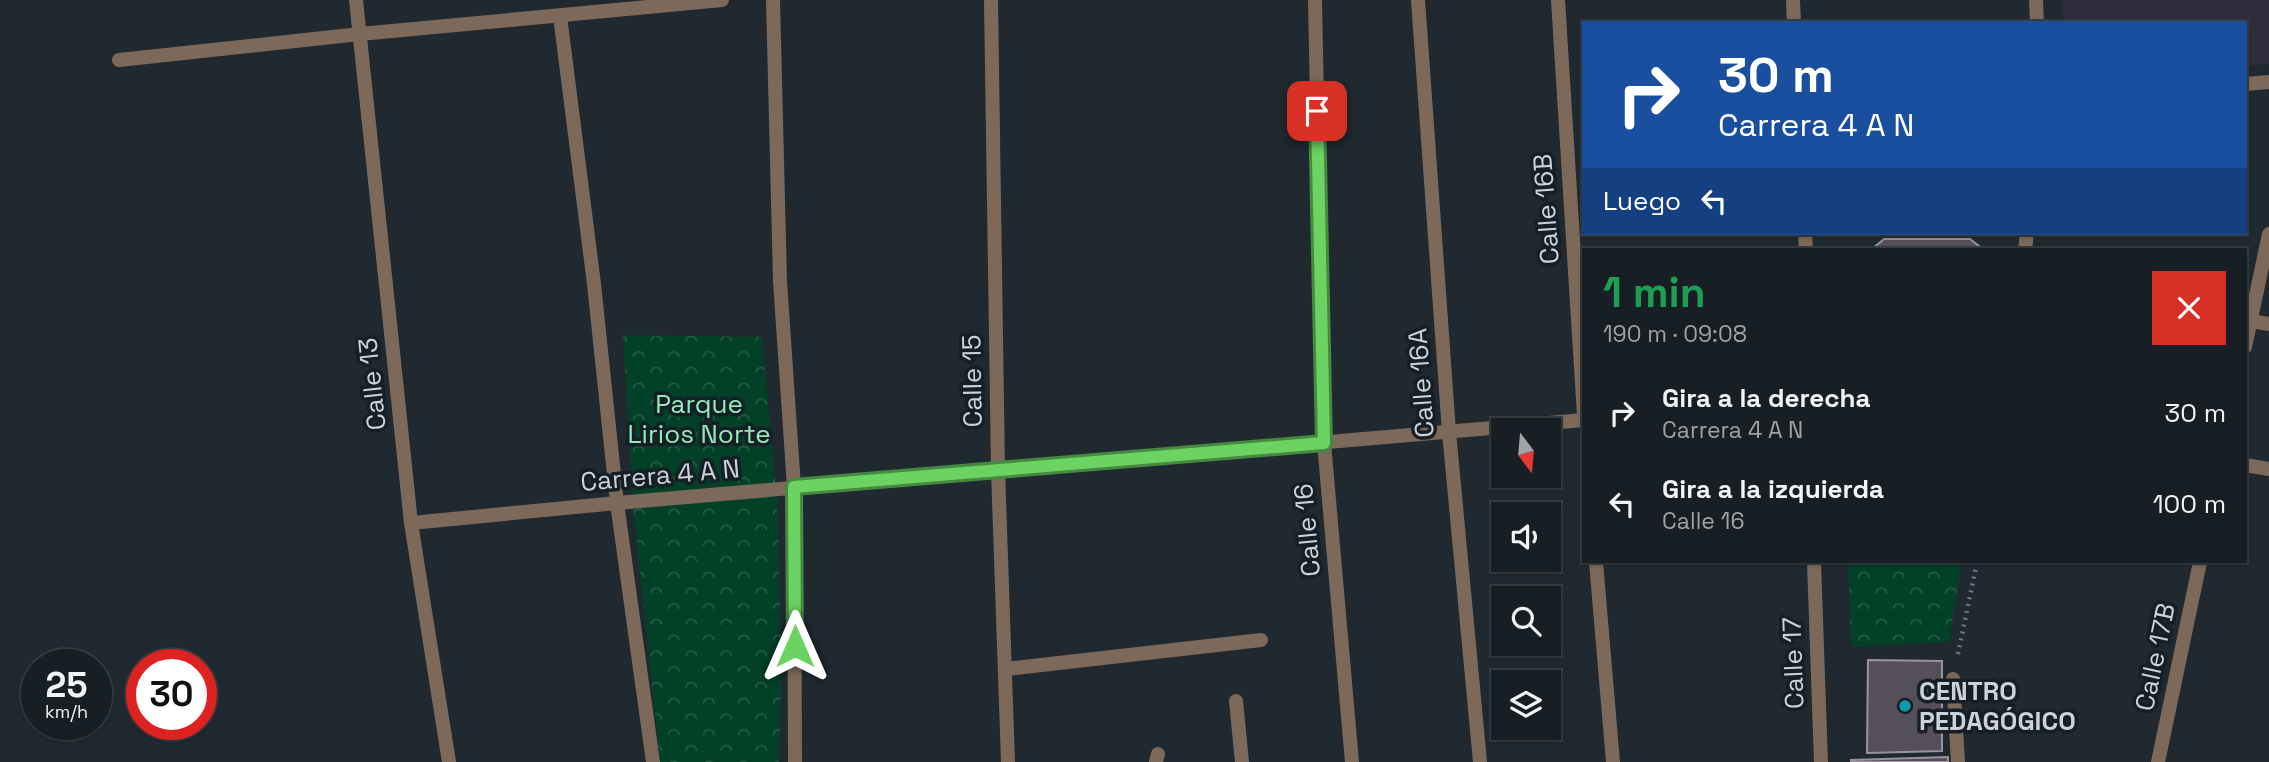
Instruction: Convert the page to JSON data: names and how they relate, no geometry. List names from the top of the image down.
{
  "streets": {
    "street": [
      "Calle 16B",
      "Calle 15",
      "Calle 16A",
      "Calle 13",
      "Carrera 4 A N",
      "Calle 16",
      "Calle 17B",
      "Calle 17"
    ]
  },
  "crossings": [
    ["Calle 15", "Carrera 4 A N"],
    ["Calle 16A", "Carrera 4 A N"],
    ["Calle 13", "Carrera 4 A N"],
    ["Carrera 4 A N", "Calle 16"]
  ],
  "parks": ["Parque Lirios Norte"],
  "places": ["CENTRO PEDAGÓGICO"],
  "north": "bottom",
  "page": {
    "turn": ["30 m", "Carrera 4 A N"],
    "then": "Luego",
    "heading": ["1 min", "190 m · 09:08"],
    "list": [
      {
        "name": "Gira a la derecha",
        "note": "Carrera 4 A N",
        "value": "30 m"
      },
      {
        "name": "Gira a la izquierda",
        "note": "Calle 16",
        "value": "100 m"
      }
    ],
    "speed": "25 km/h",
    "limit": "30"
  }
}
